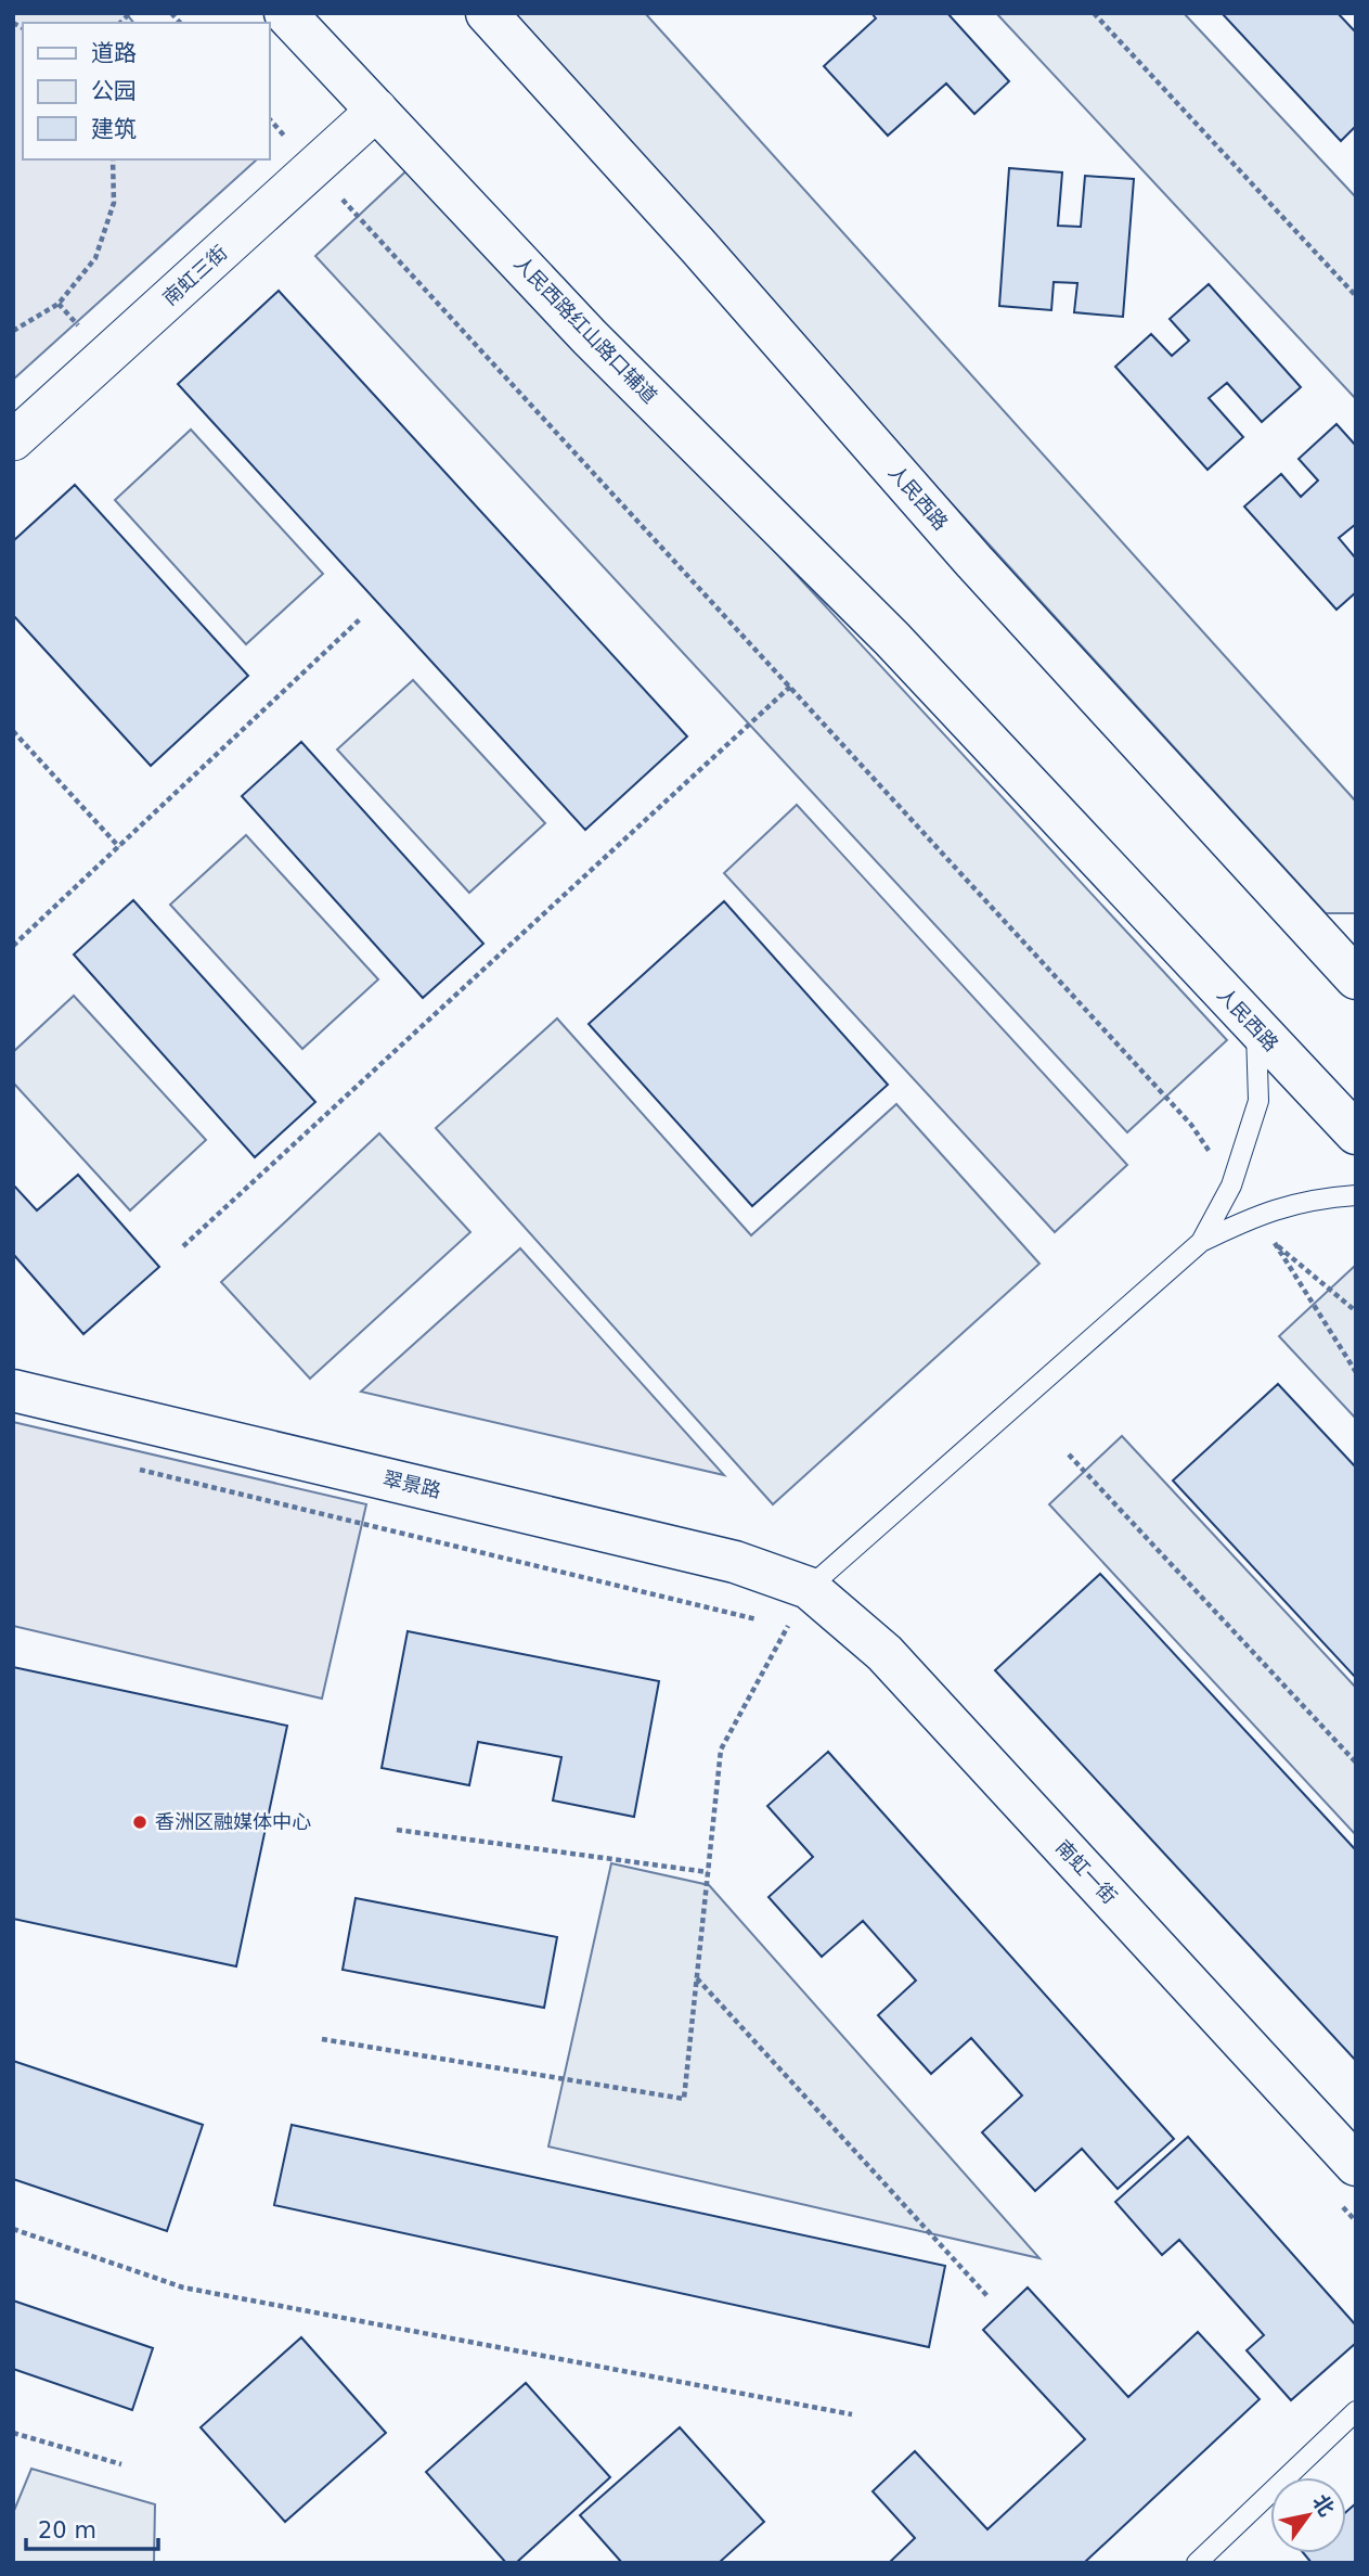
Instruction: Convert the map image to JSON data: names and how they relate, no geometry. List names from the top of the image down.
{
  "streets": {
    "main road": [
      "人民西路红山路口辅道",
      "人民西路",
      "翠景路",
      "南虹一街"
    ],
    "street": ["南虹三街"]
  },
  "crossings": [
    ["南虹三街", "人民西路红山路口辅道"],
    ["人民西路红山路口辅道", "人民西路"],
    ["翠景路", "南虹一街"]
  ],
  "places": ["香洲区融媒体中心"],
  "legend": ["道路", "公园", "建筑"],
  "scale_bar": "20 m",
  "north": "top right"
}
